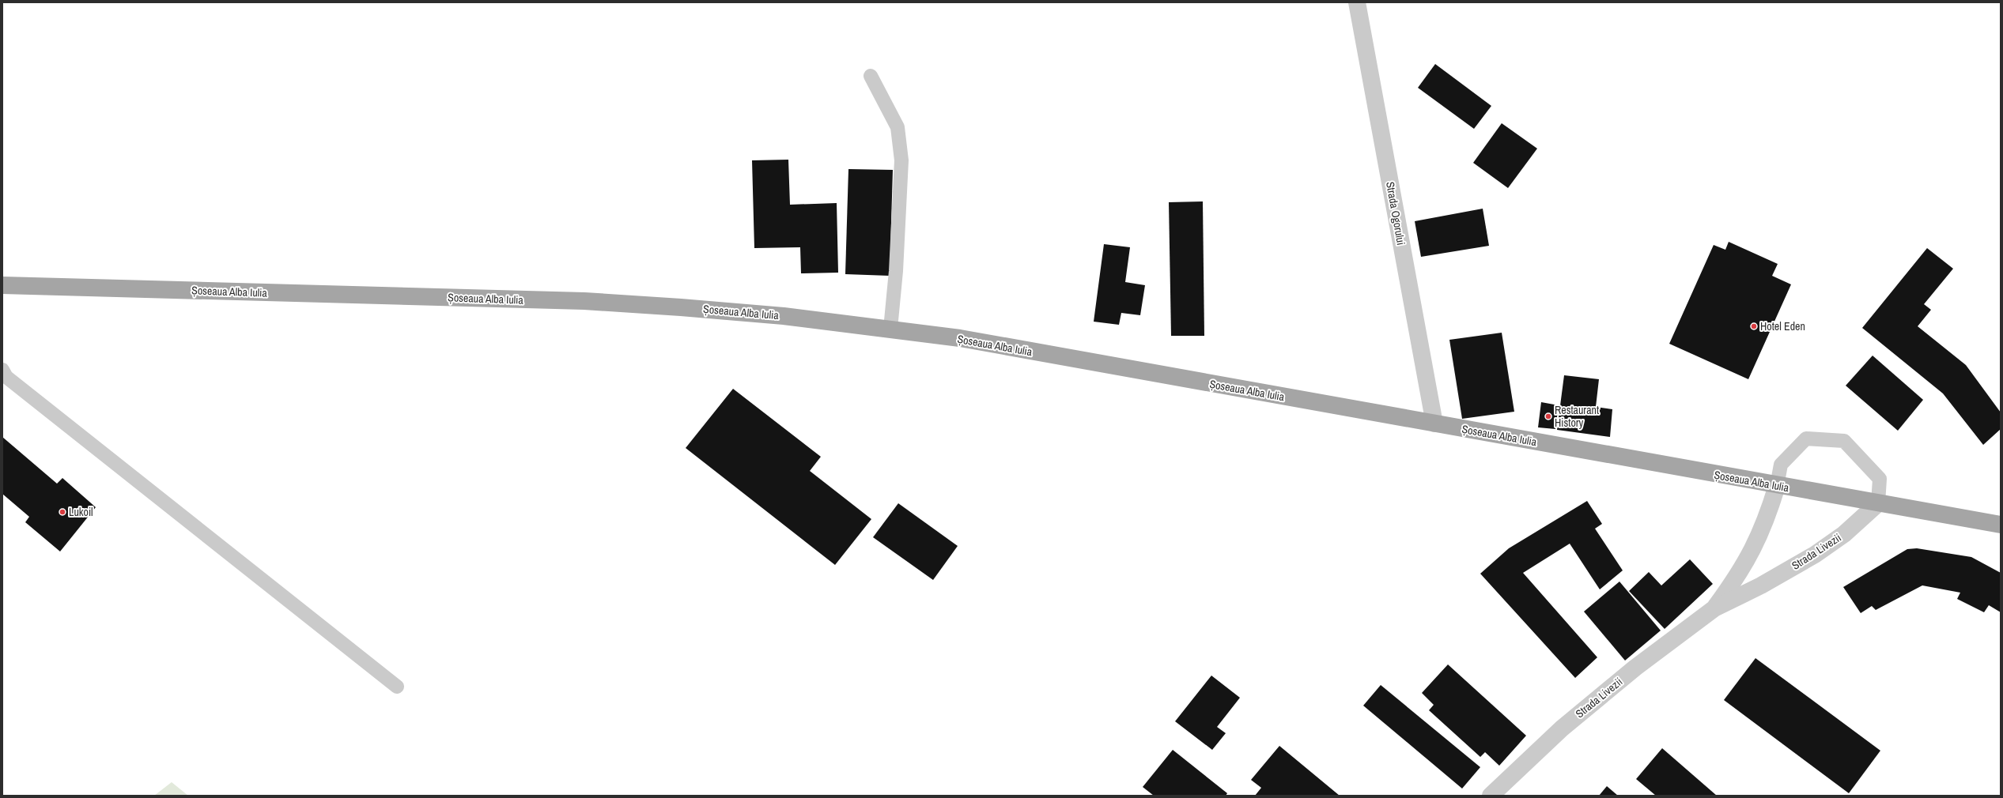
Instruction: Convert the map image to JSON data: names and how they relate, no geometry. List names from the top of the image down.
{
  "streets": {
    "main road": ["Șoseaua Alba Iulia"],
    "street": ["Strada Ogorului", "Strada Livezii"]
  },
  "crossings": [
    ["Strada Ogorului", "Șoseaua Alba Iulia"],
    ["Șoseaua Alba Iulia", "Strada Livezii"]
  ],
  "places": ["Hotel Eden", "Restaurant History", "Lukoil"]
}
